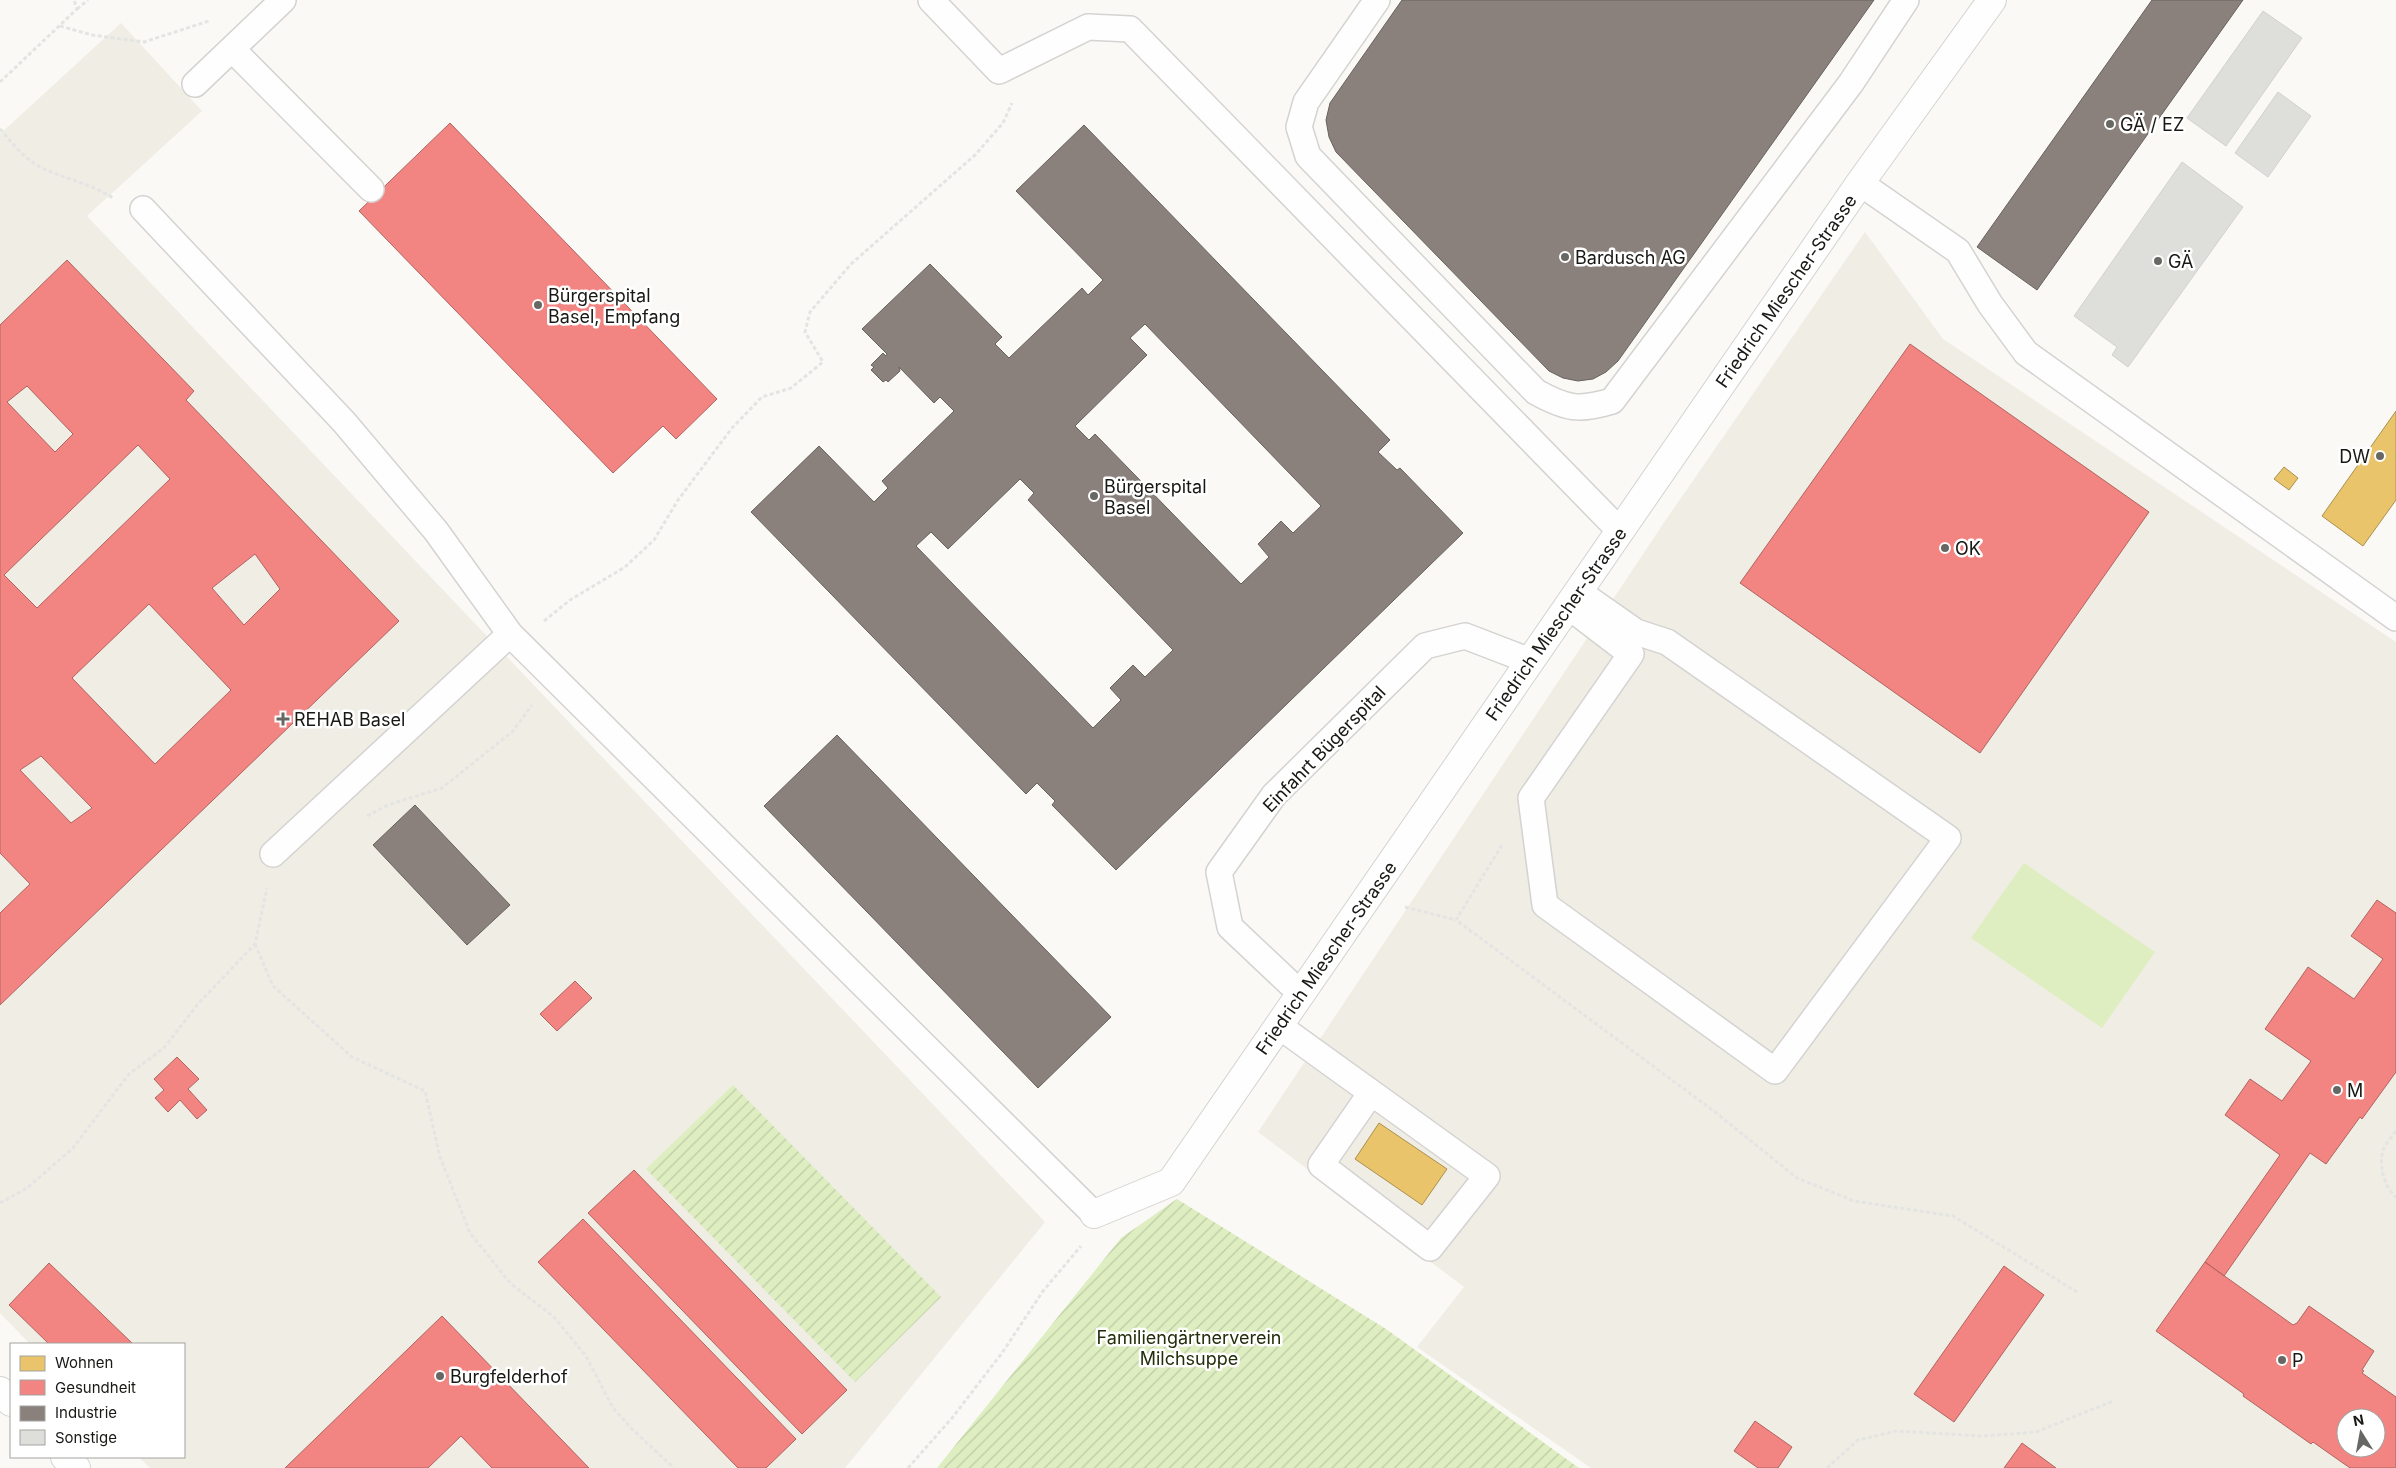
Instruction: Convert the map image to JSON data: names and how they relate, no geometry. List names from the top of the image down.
{
  "streets": {
    "street": ["Friedrich Miescher-Strasse"],
    "lane": ["Einfahrt Bügerspital"]
  },
  "crossings": [
    ["Friedrich Miescher-Strasse", "Einfahrt Bügerspital"]
  ],
  "parks": ["Familiengärtnerverein Milchsuppe"],
  "places": {
    "other": [
      "GÄ / EZ",
      "Bardusch AG",
      "GÄ",
      "Bürgerspital Basel, Empfang",
      "DW",
      "Bürgerspital Basel",
      "OK",
      "M",
      "P",
      "Burgfelderhof"
    ],
    "health": ["REHAB Basel"]
  },
  "legend": [
    "Wohnen",
    "Gesundheit",
    "Industrie",
    "Sonstige"
  ],
  "north": "top"
}
